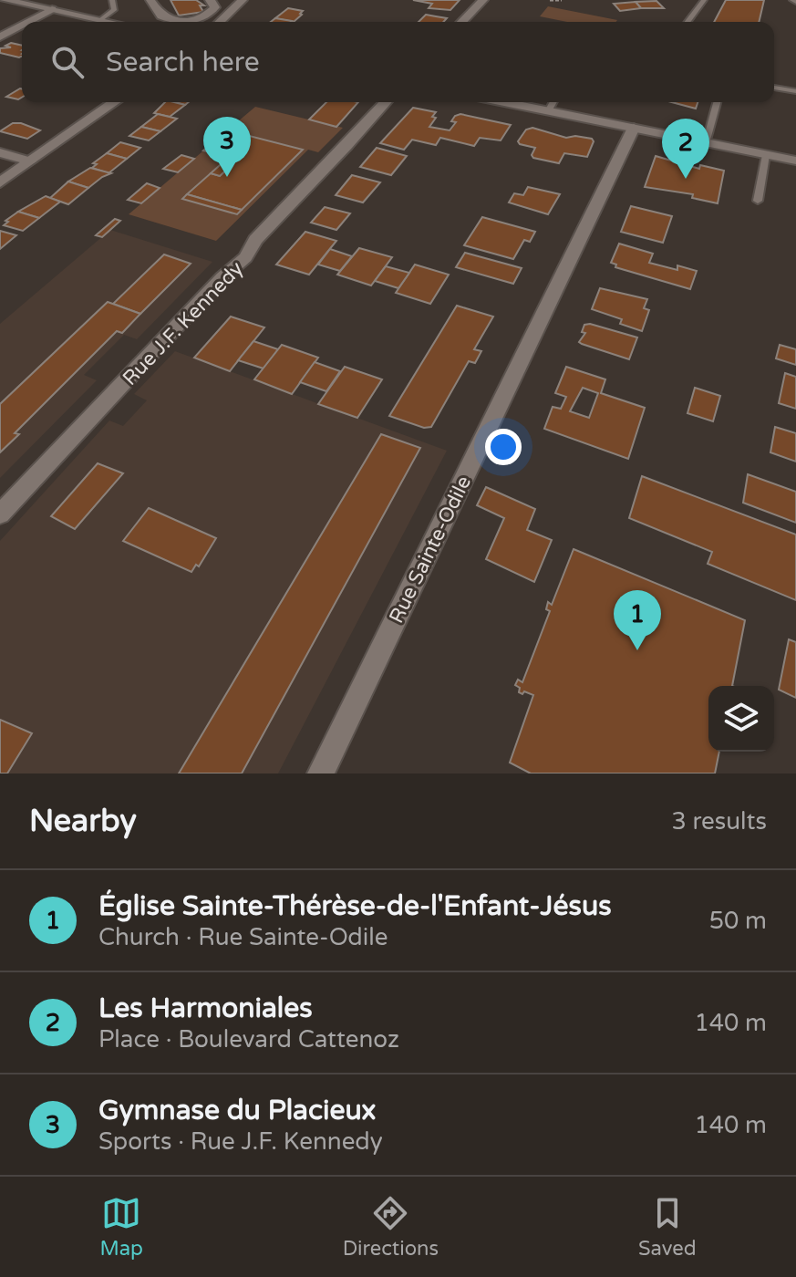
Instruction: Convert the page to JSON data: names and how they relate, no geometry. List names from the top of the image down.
{
  "streets": {
    "street": ["Rue J.F. Kennedy", "Rue Sainte-Odile"]
  },
  "page": {
    "search": "Search here",
    "pins": ["3", "2", "1"],
    "heading": ["Nearby", "3 results"],
    "list": [
      {
        "mark": "1",
        "name": "Église Sainte-Thérèse-de-l'Enfant-Jésus",
        "note": "Church · Rue Sainte-Odile",
        "value": "50 m"
      },
      {
        "mark": "2",
        "name": "Les Harmoniales",
        "note": "Place · Boulevard Cattenoz",
        "value": "140 m"
      },
      {
        "mark": "3",
        "name": "Gymnase du Placieux",
        "note": "Sports · Rue J.F. Kennedy",
        "value": "140 m"
      }
    ],
    "nav": ["Map", "Directions", "Saved"]
  }
}
